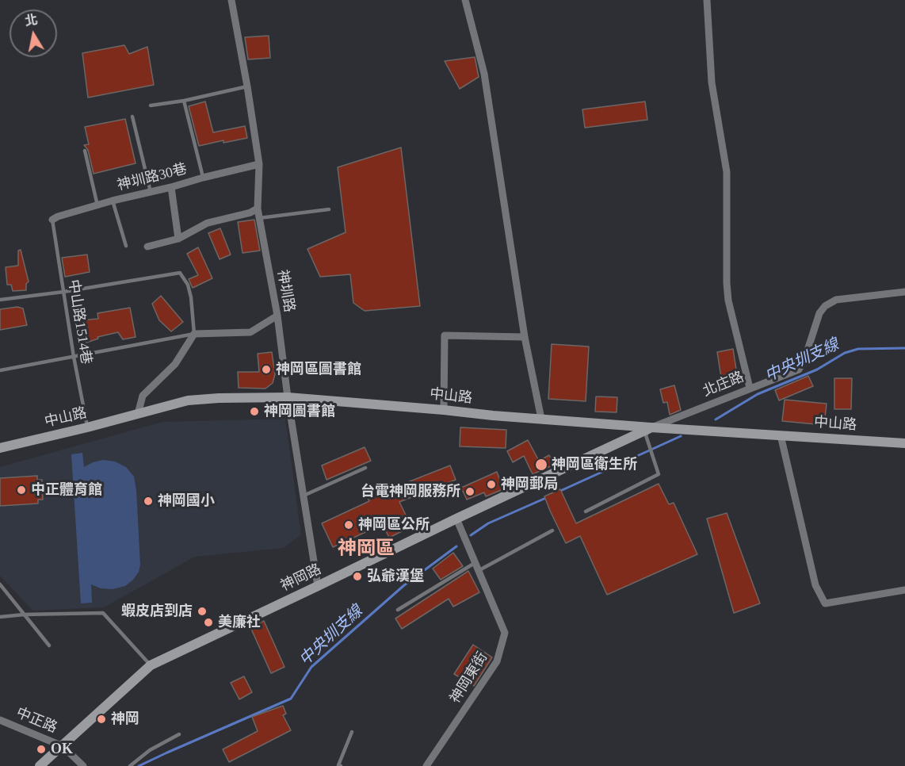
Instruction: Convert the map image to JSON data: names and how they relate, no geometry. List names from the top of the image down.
{
  "streets": {
    "street": [
      "神圳路30巷",
      "神圳路",
      "北庄路",
      "中山路",
      "神岡路",
      "神岡東街",
      "中正路"
    ],
    "lane": ["中山路1514巷"]
  },
  "crossings": [
    ["神圳路30巷", "神圳路"],
    ["神圳路30巷", "中山路1514巷"],
    ["神圳路", "中山路"],
    ["神圳路", "神岡路"],
    ["中山路1514巷", "中山路"],
    ["北庄路", "中山路"],
    ["北庄路", "神岡路"],
    ["中山路", "神岡路"],
    ["神岡路", "神岡東街"],
    ["神岡路", "中正路"]
  ],
  "districts": ["神岡區"],
  "water": ["中央圳支線"],
  "places": [
    "神岡區圖書館",
    "神岡圖書館",
    "神岡區衛生所",
    "神岡郵局",
    "中正體育館",
    "台電神岡服務所",
    "神岡國小",
    "神岡區公所",
    "弘爺漢堡",
    "蝦皮店到店",
    "美廉社",
    "神岡",
    "OK"
  ],
  "north": "top"
}
